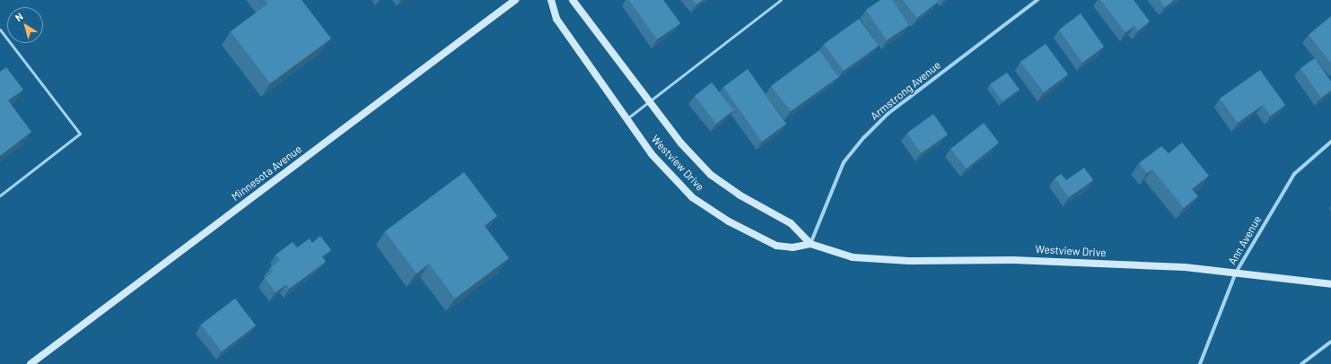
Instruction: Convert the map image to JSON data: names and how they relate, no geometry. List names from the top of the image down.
{
  "streets": {
    "main road": ["Westview Drive", "Minnesota Avenue"],
    "street": ["Armstrong Avenue", "Ann Avenue"]
  },
  "crossings": [
    ["Armstrong Avenue", "Westview Drive"],
    ["Westview Drive", "Ann Avenue"]
  ],
  "north": "top left"
}
